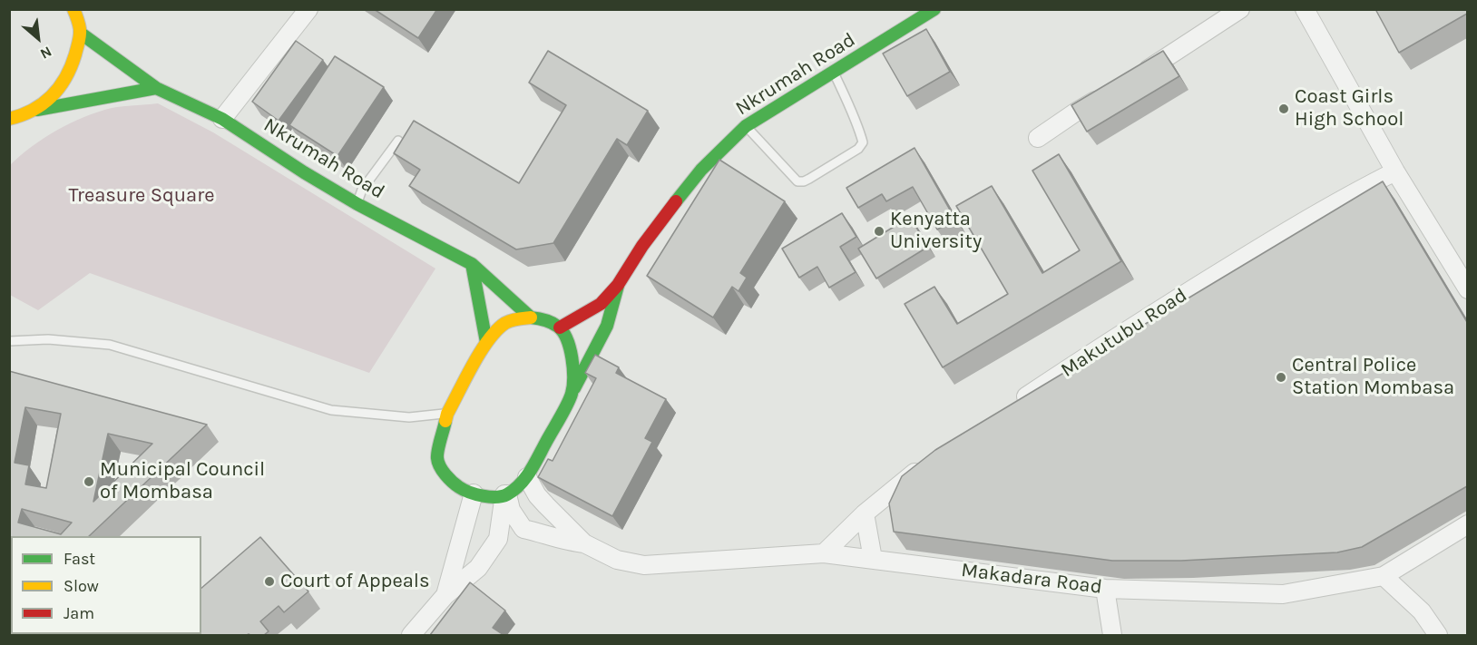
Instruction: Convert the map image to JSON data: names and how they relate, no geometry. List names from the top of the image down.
{
  "streets": {
    "street": ["Nkrumah Road", "Makutubu Road", "Makadara Road"]
  },
  "parks": ["Treasure Square"],
  "places": [
    "Coast Girls High School",
    "Kenyatta University",
    "Central Police Station Mombasa",
    "Municipal Council of Mombasa",
    "Court of Appeals"
  ],
  "legend": ["Fast", "Slow", "Jam"],
  "north": "bottom right"
}
